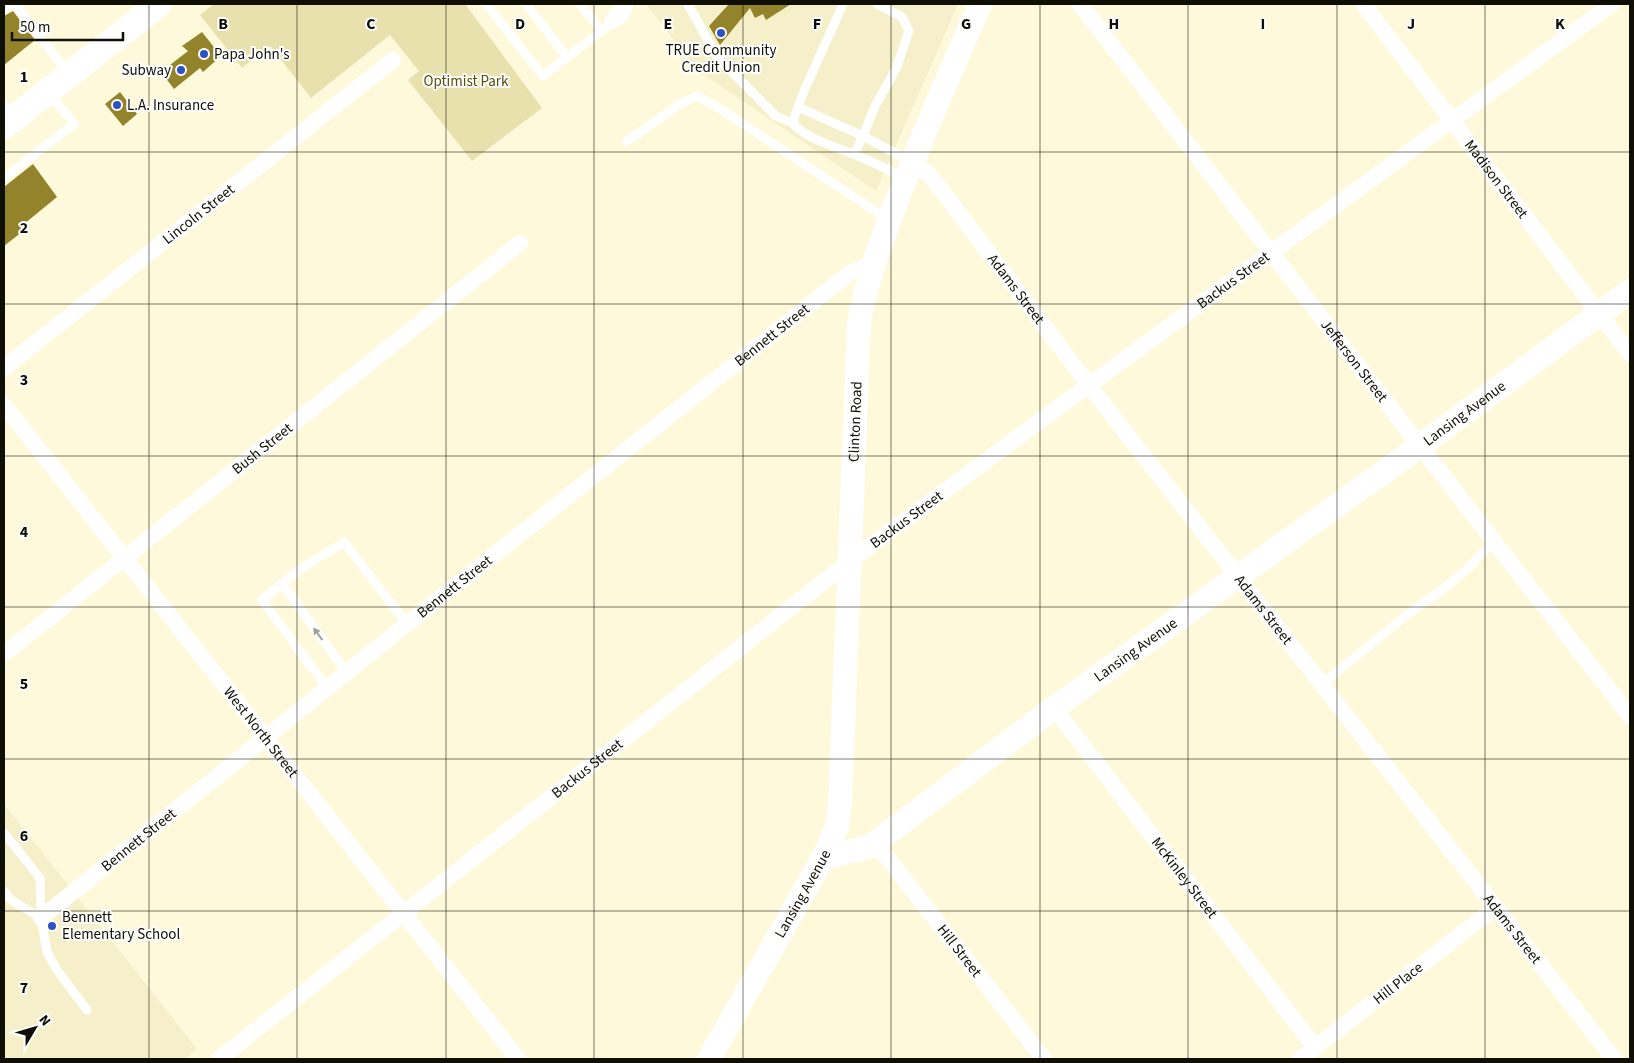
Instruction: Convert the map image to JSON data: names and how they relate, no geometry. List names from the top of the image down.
{
  "streets": {
    "main road": ["Lansing Avenue", "Clinton Road"],
    "street": [
      "Madison Street",
      "Lincoln Street",
      "Backus Street",
      "Adams Street",
      "Bennett Street",
      "Jefferson Street",
      "Bush Street",
      "West North Street",
      "McKinley Street",
      "Hill Street",
      "Hill Place"
    ]
  },
  "crossings": [
    ["Madison Street", "Backus Street"],
    ["Madison Street", "Lansing Avenue"],
    ["Backus Street", "Adams Street"],
    ["Backus Street", "Jefferson Street"],
    ["Backus Street", "Clinton Road"],
    ["Backus Street", "West North Street"],
    ["Adams Street", "Lansing Avenue"],
    ["Adams Street", "Clinton Road"],
    ["Adams Street", "Hill Place"],
    ["Bennett Street", "Clinton Road"],
    ["Bennett Street", "West North Street"],
    ["Jefferson Street", "Lansing Avenue"],
    ["Lansing Avenue", "Clinton Road"],
    ["Lansing Avenue", "McKinley Street"],
    ["Lansing Avenue", "Hill Street"],
    ["Bush Street", "West North Street"],
    ["McKinley Street", "Hill Place"]
  ],
  "parks": ["Optimist Park"],
  "places": [
    "TRUE Community Credit Union",
    "Papa John's",
    "Subway",
    "L.A. Insurance",
    "Bennett Elementary School"
  ],
  "scale_bar": "50 m",
  "north": "top right",
  "grid": {
    "columns": [
      "B",
      "C",
      "D",
      "E",
      "F",
      "G",
      "H",
      "I",
      "J",
      "K"
    ],
    "rows": [
      "1",
      "2",
      "3",
      "4",
      "5",
      "6",
      "7"
    ]
  }
}
